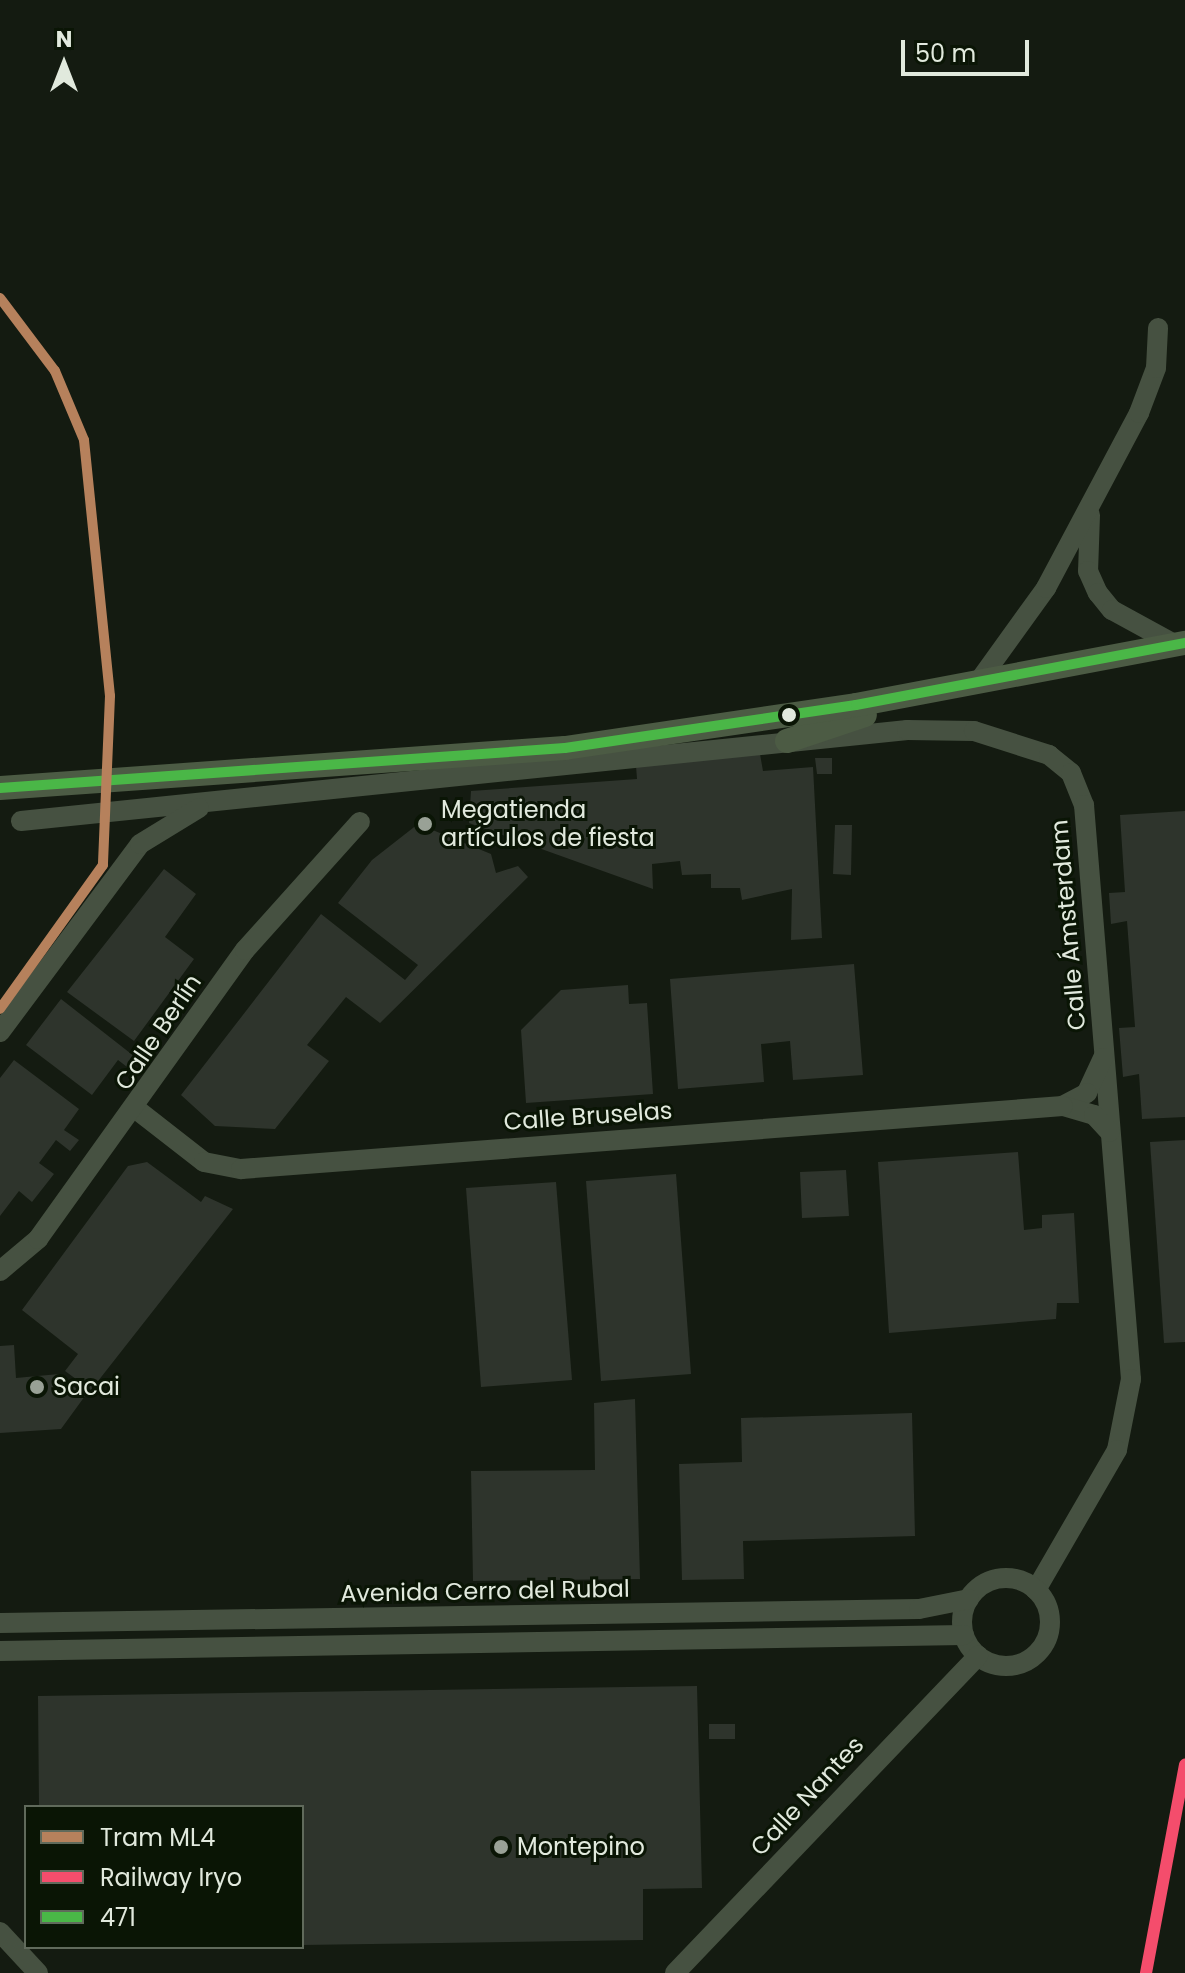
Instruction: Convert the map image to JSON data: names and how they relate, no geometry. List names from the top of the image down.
{
  "streets": {
    "street": [
      "Calle Ámsterdam",
      "Calle Berlín",
      "Calle Bruselas",
      "Avenida Cerro del Rubal",
      "Calle Nantes"
    ]
  },
  "crossings": [
    ["Calle Ámsterdam", "Avenida Cerro del Rubal"],
    ["Calle Ámsterdam", "Calle Nantes"],
    ["Calle Berlín", "Calle Bruselas"],
    ["Avenida Cerro del Rubal", "Calle Nantes"]
  ],
  "places": ["Megatienda artículos de fiesta", "Sacai", "Montepino"],
  "lines": ["tram line ML4", "transit line 471", "rail line Iryo"],
  "legend": ["Tram ML4", "Railway Iryo", "471"],
  "scale_bar": "50 m",
  "north": "top"
}
